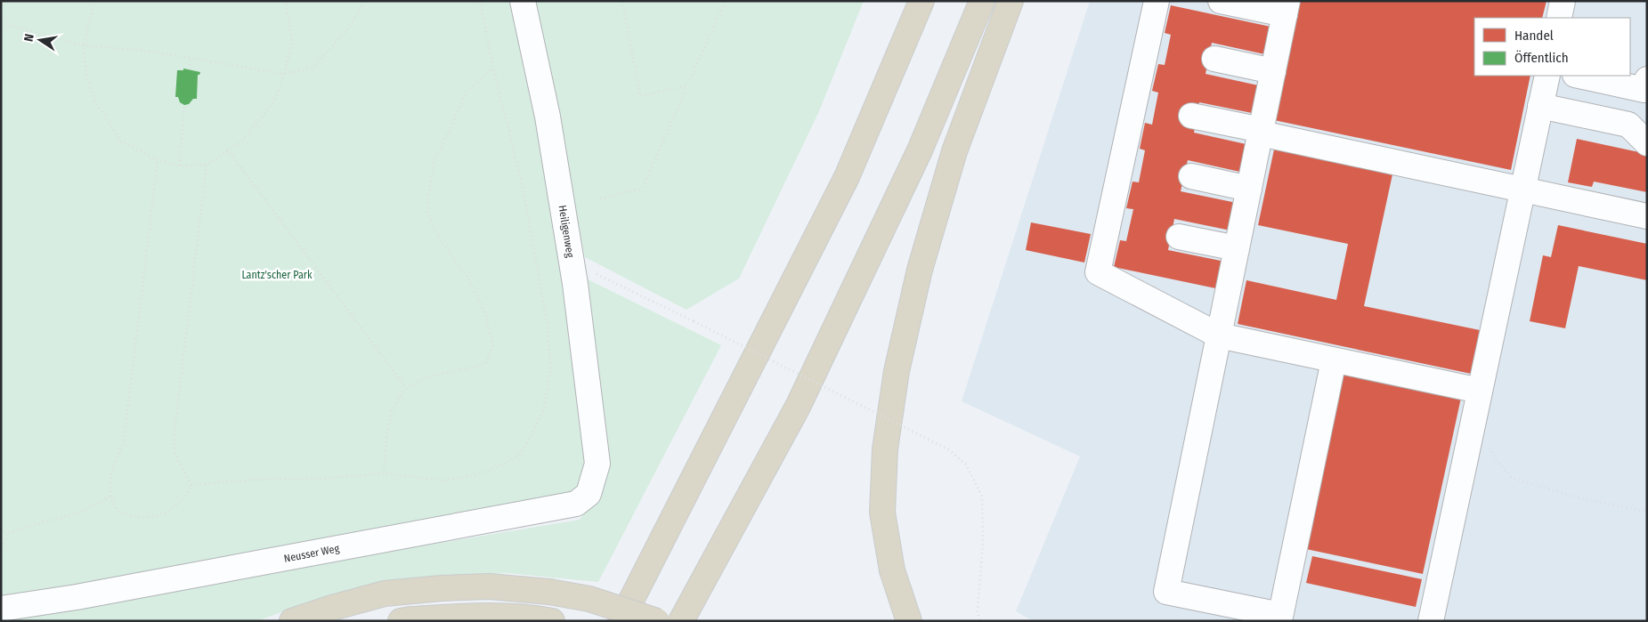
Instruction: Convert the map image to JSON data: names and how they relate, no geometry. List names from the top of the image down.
{
  "streets": {
    "lane": ["Heiligenweg", "Neusser Weg"]
  },
  "crossings": [
    ["Heiligenweg", "Neusser Weg"]
  ],
  "parks": ["Lantz'scher Park"],
  "legend": ["Handel", "Öffentlich"],
  "north": "left"
}
